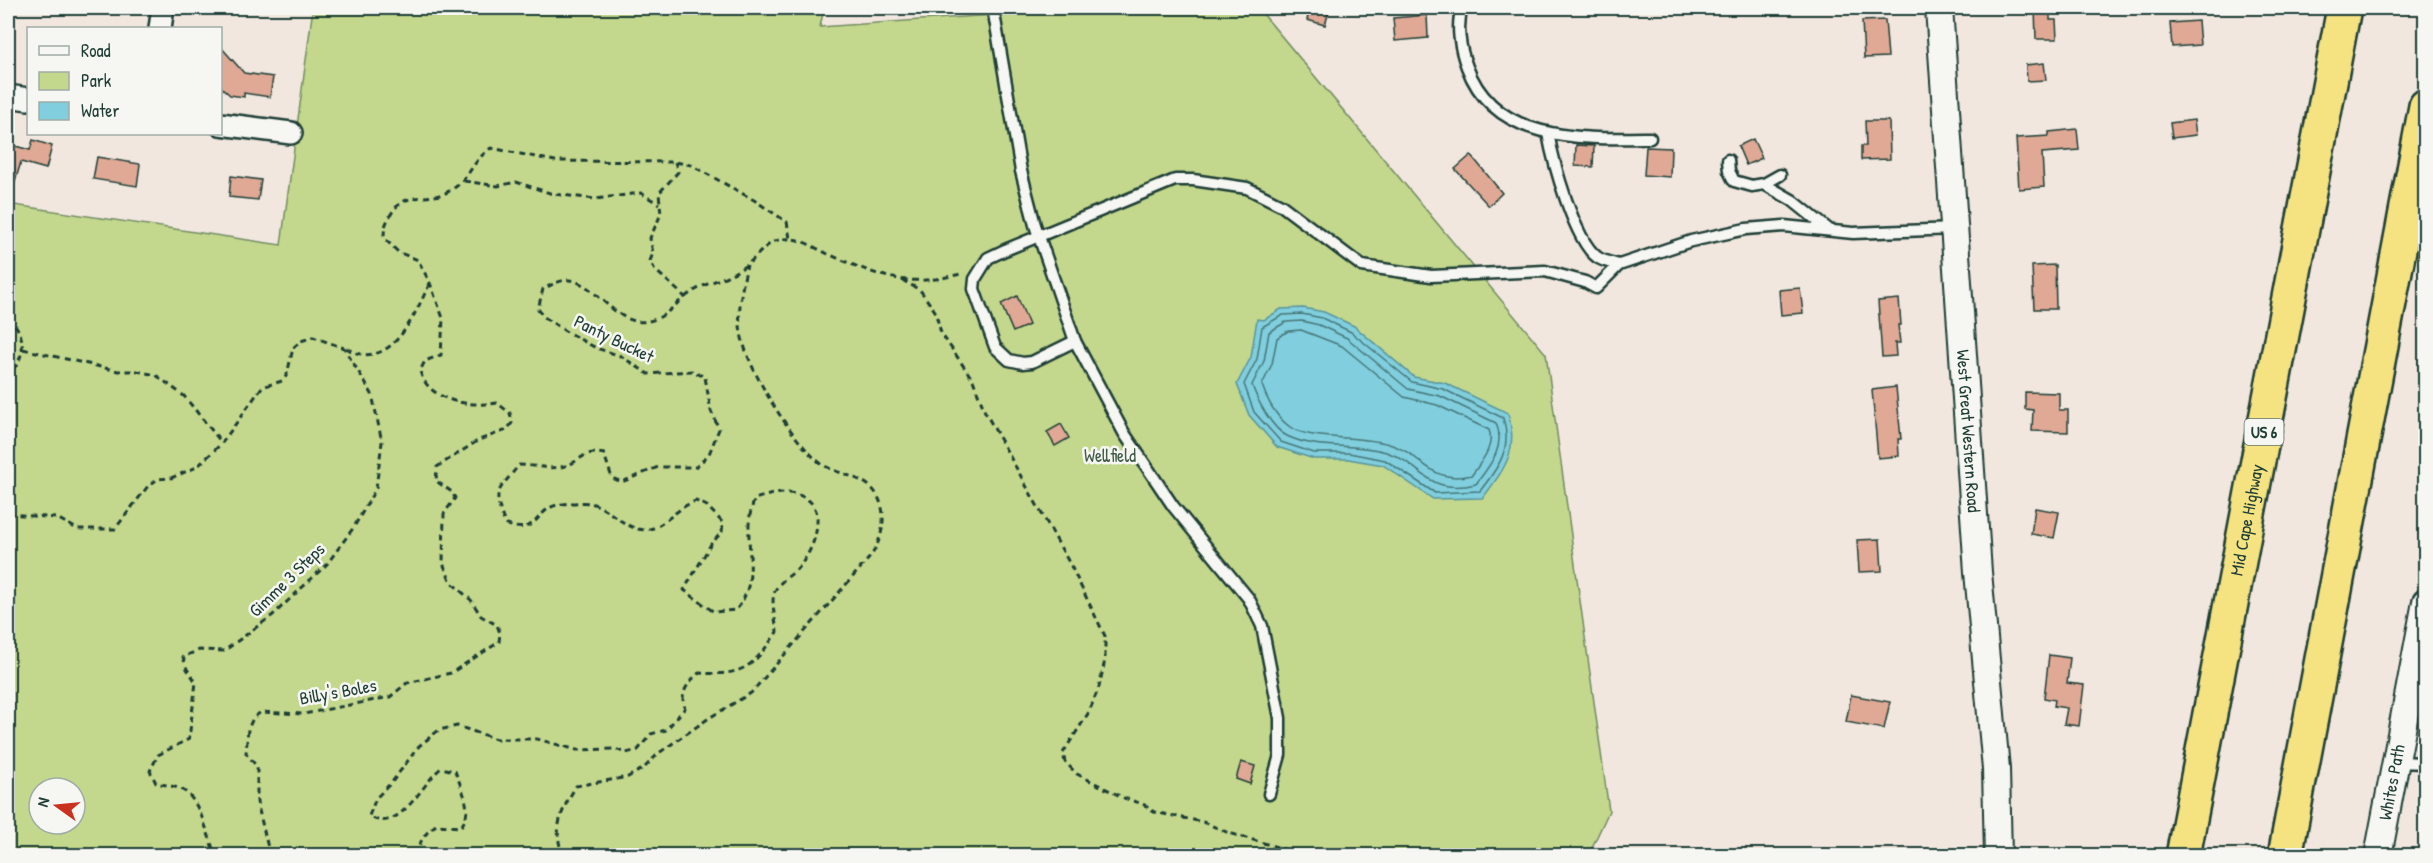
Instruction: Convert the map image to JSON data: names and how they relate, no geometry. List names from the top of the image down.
{
  "streets": {
    "highway": ["US 6", "Mid Cape Highway"],
    "street": ["West Great Western Road", "Whites Path"],
    "path": ["Panty Bucket", "Gimme 3 Steps", "Billy's Boles"]
  },
  "parks": ["Wellfield"],
  "legend": ["Road", "Park", "Water"],
  "north": "left"
}
